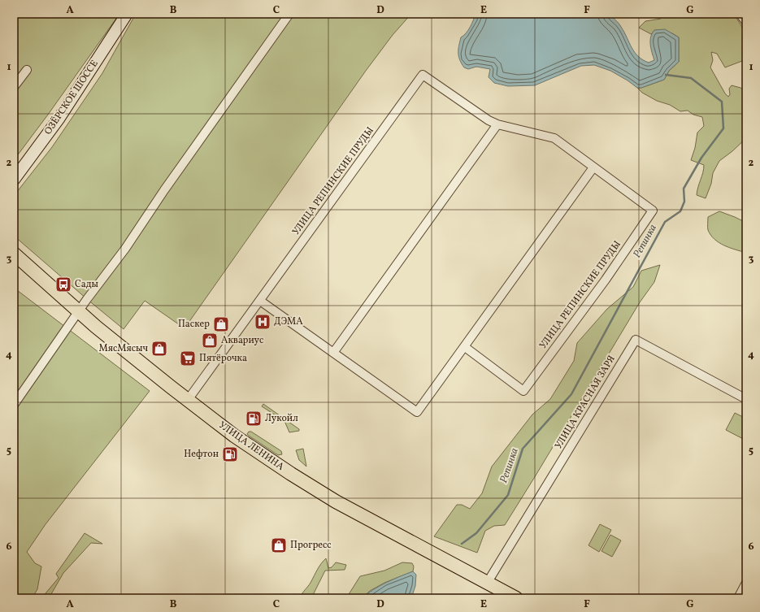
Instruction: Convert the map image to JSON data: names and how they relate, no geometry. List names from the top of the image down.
{
  "streets": {
    "main road": ["ОЗЁРСКОЕ ШОССЕ", "УЛИЦА ЛЕНИНА"],
    "street": ["УЛИЦА РЕПИНСКИЕ ПРУДЫ", "УЛИЦА КРАСНАЯ ЗАРЯ"]
  },
  "crossings": [
    ["УЛИЦА КРАСНАЯ ЗАРЯ", "УЛИЦА ЛЕНИНА"]
  ],
  "water": ["Репинка"],
  "places": {
    "bus stop": ["Сады"],
    "hospital": ["ДЭМА"],
    "shop": [
      "Паскер",
      "Аквариус",
      "МясМясыч",
      "Прогресс"
    ],
    "supermarket": ["Пятёрочка"],
    "fuel station": ["Лукойл", "Нефтон"]
  },
  "grid": {
    "columns": [
      "A",
      "B",
      "C",
      "D",
      "E",
      "F",
      "G"
    ],
    "rows": [
      "1",
      "2",
      "3",
      "4",
      "5",
      "6"
    ]
  }
}
